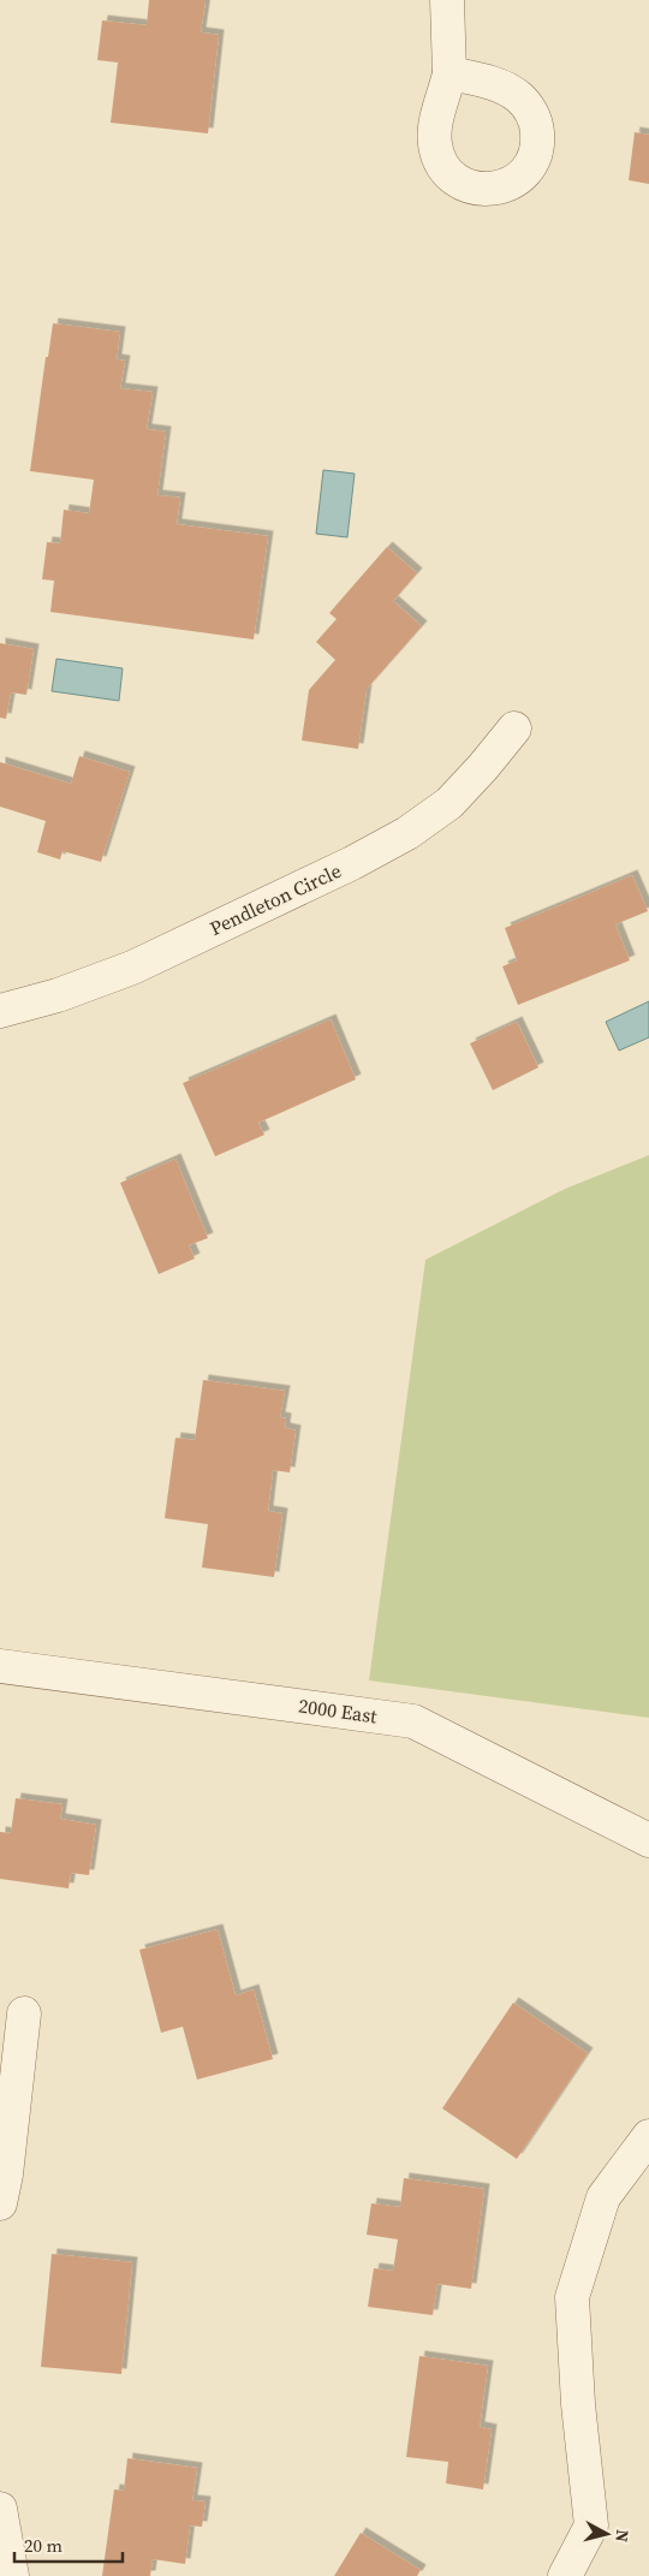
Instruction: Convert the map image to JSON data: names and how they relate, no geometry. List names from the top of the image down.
{
  "streets": {
    "street": ["Pendleton Circle", "2000 East"]
  },
  "scale_bar": "20 m",
  "north": "right"
}
